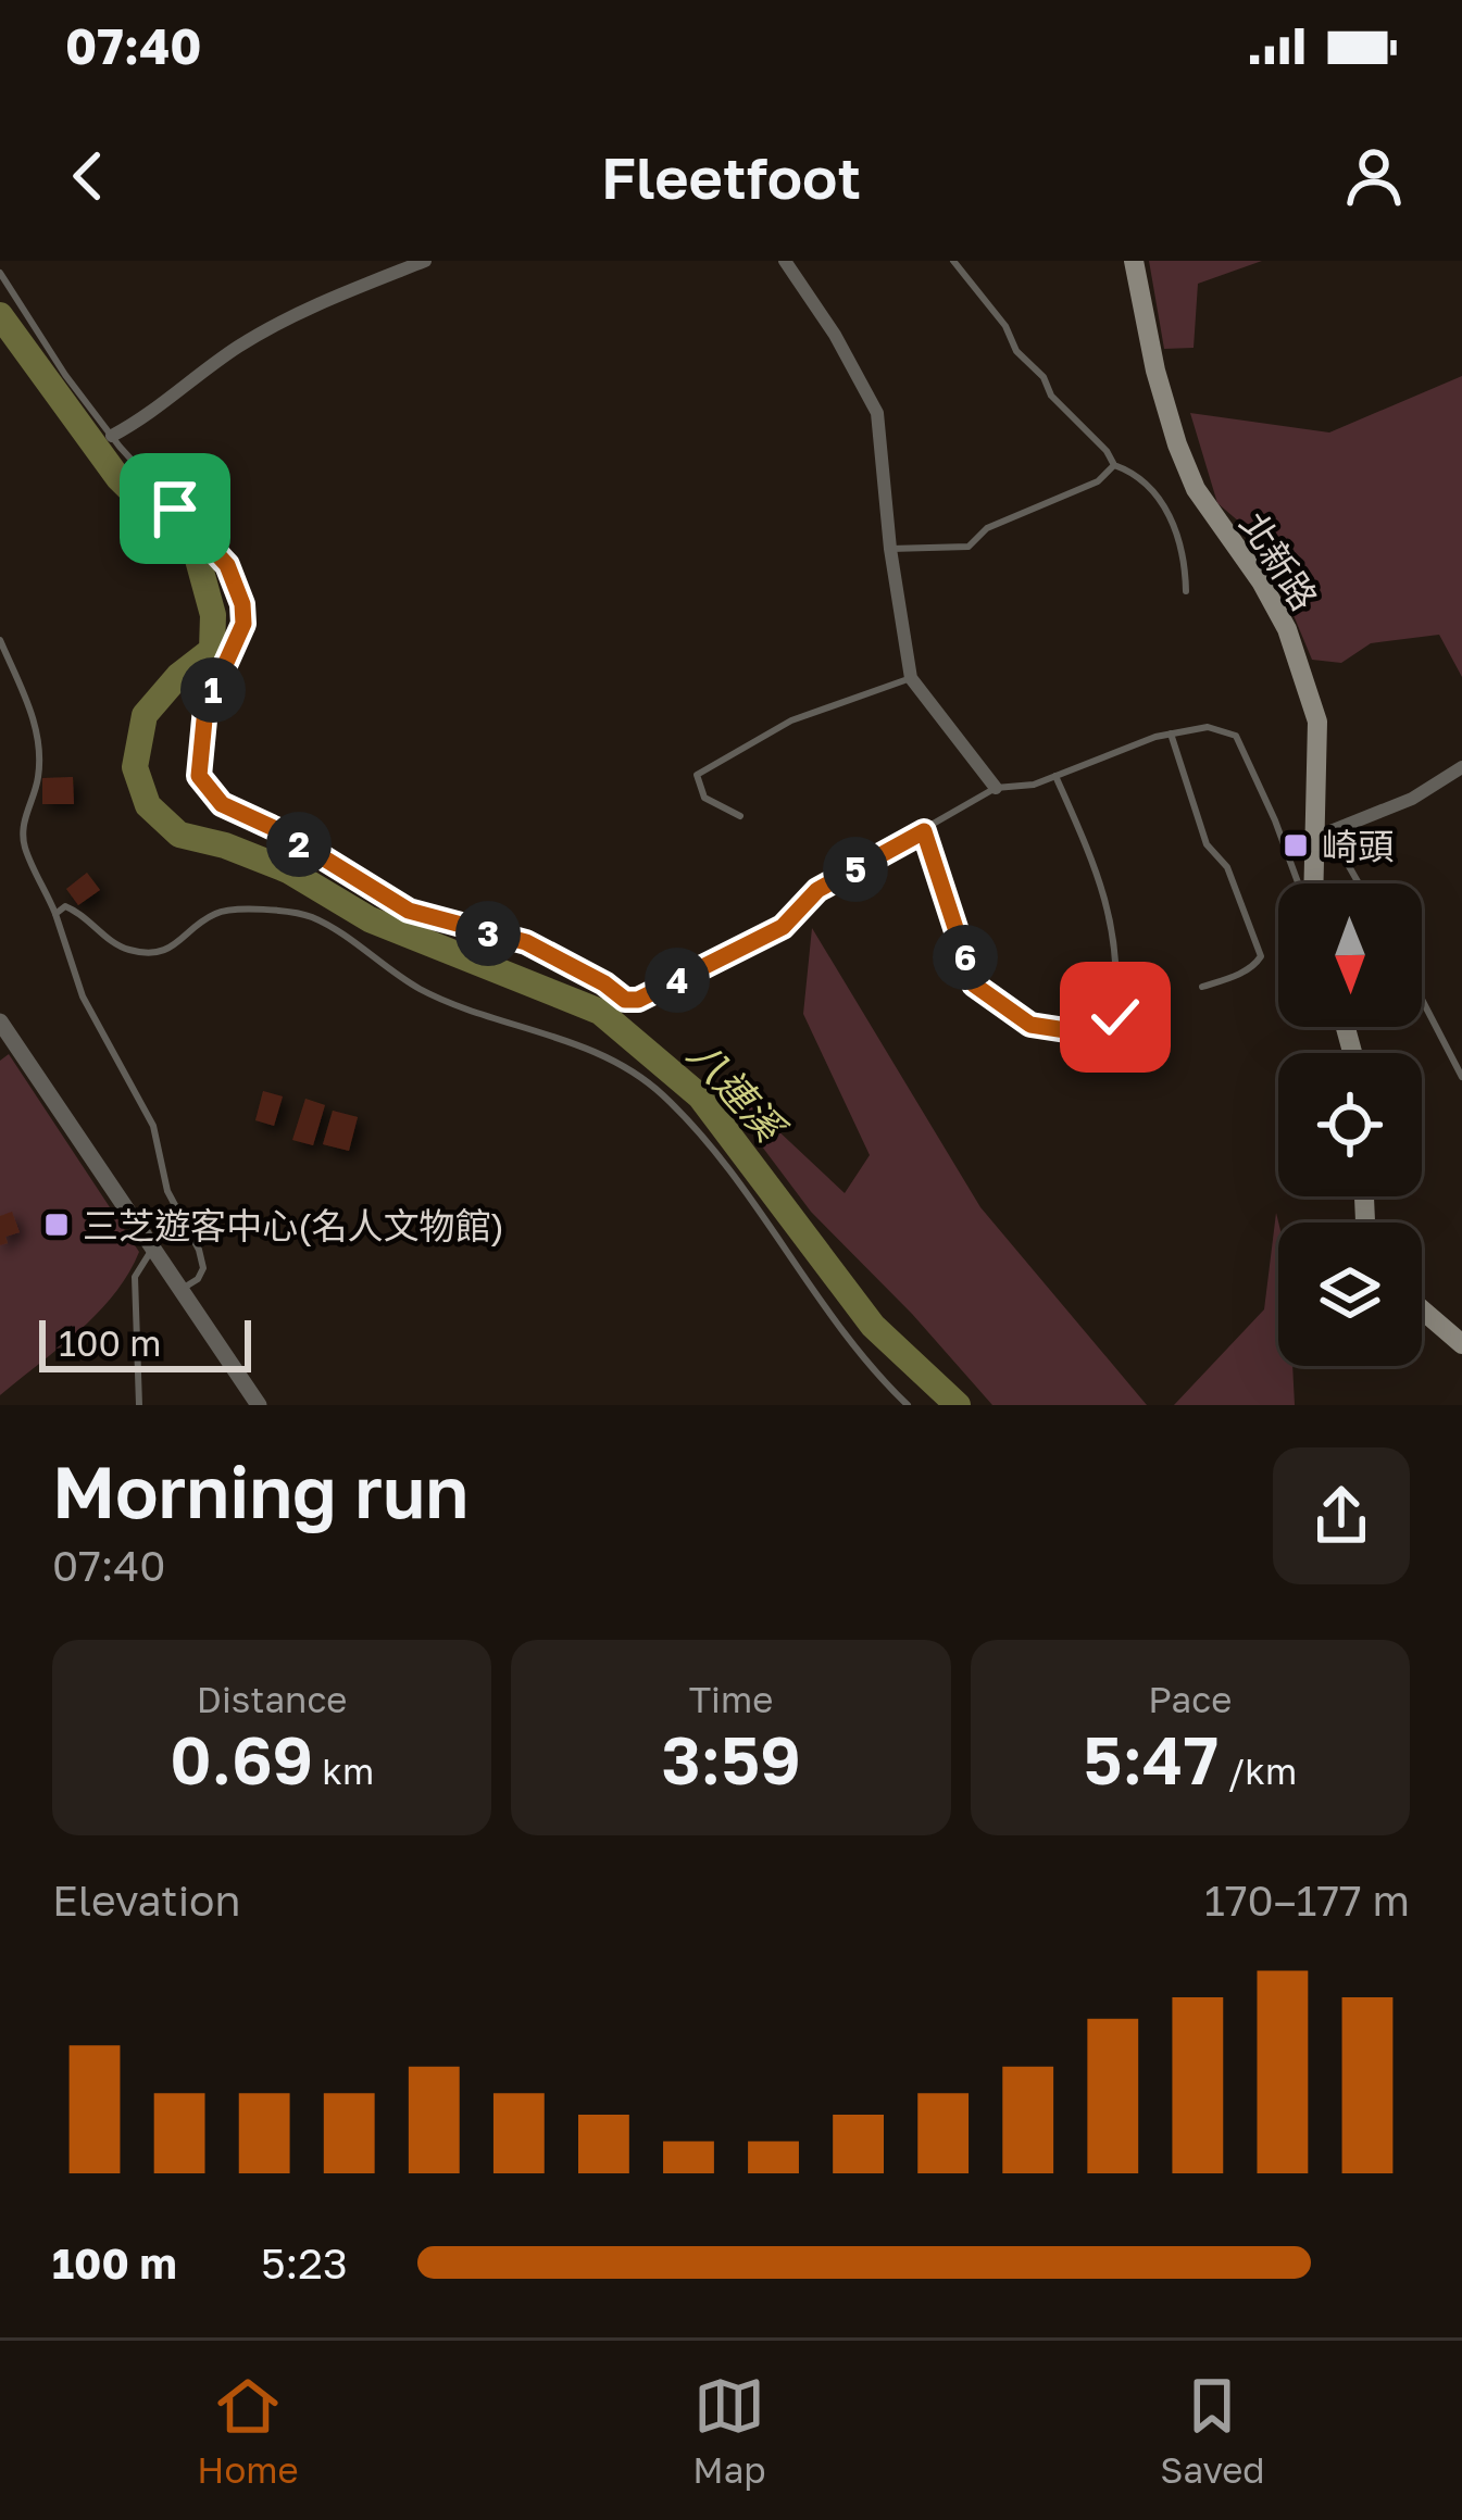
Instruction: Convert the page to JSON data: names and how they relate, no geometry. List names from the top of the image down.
{
  "streets": {
    "main road": ["北新路"]
  },
  "water": ["八連溪"],
  "places": {
    "transit": ["崎頭", "三芝遊客中心(名人文物館)"]
  },
  "scale_bar": "100 m",
  "north": "bottom",
  "page": {
    "status": "07:40",
    "header": "Fleetfoot",
    "pins": [
      "1",
      "2",
      "5",
      "3",
      "6",
      "4"
    ],
    "scale": "100 m",
    "heading": ["Morning run", "07:40"],
    "stats": [
      ["Distance", "0.69 km"],
      ["Time", "3:59"],
      ["Pace", "5:47 /km"]
    ],
    "chart": ["Elevation", "170–177 m"],
    "list": [
      {
        "name": "100 m",
        "note": "5:23"
      }
    ],
    "tabs": ["Home", "Map", "Saved"]
  }
}
